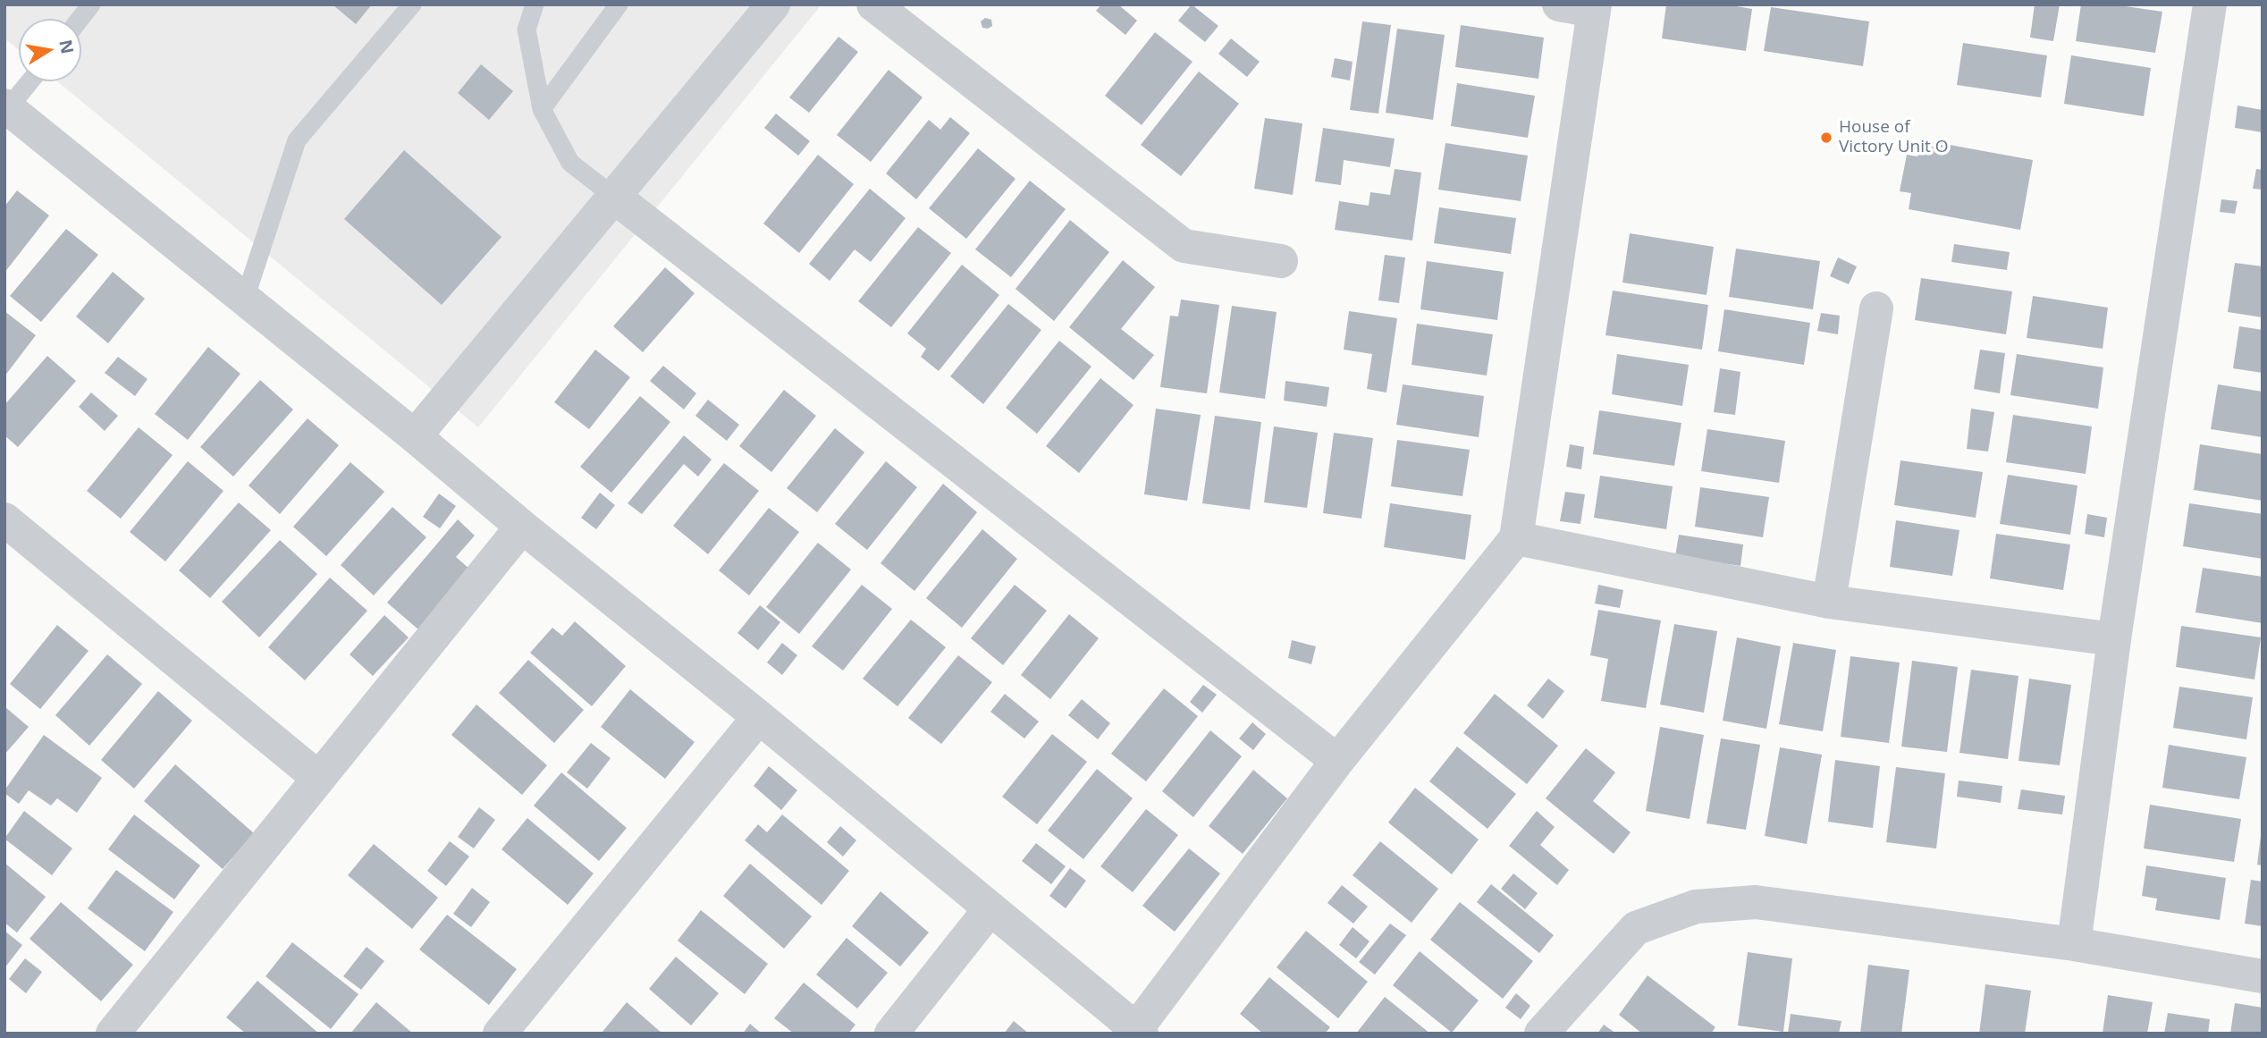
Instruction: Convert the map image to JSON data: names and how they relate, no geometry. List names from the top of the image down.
{
  "places": ["House of Victory Unit O"],
  "north": "right"
}
